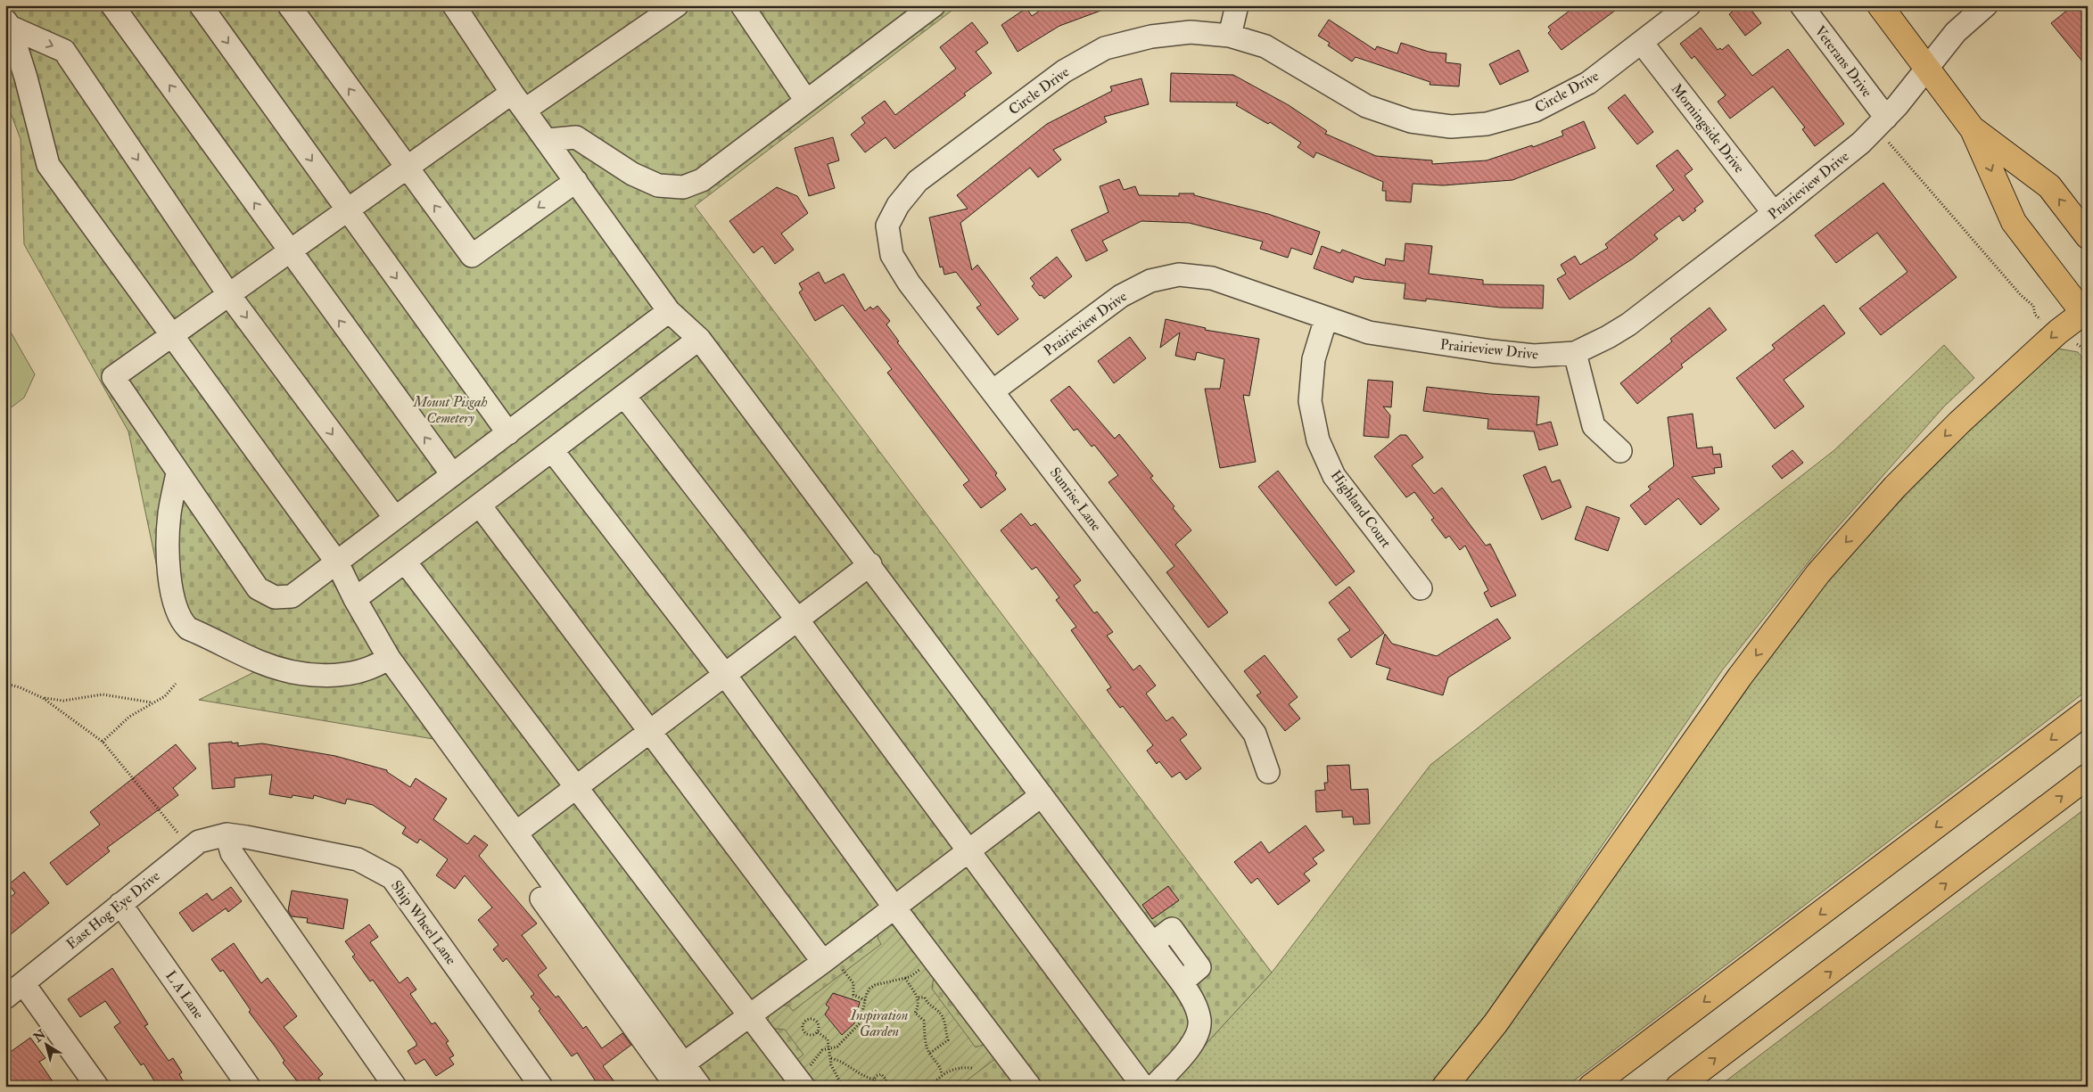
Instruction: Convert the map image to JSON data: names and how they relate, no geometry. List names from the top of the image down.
{
  "streets": {
    "street": [
      "Veterans Drive",
      "Circle Drive",
      "Morningside Drive",
      "Prairieview Drive",
      "Sunrise Lane",
      "Highland Court",
      "East Hog Eye Drive",
      "Ship Wheel Lane",
      "L A Lane"
    ]
  },
  "crossings": [
    ["Veterans Drive", "Prairieview Drive"],
    ["Circle Drive", "Morningside Drive"],
    ["Circle Drive", "Sunrise Lane"],
    ["Morningside Drive", "Prairieview Drive"],
    ["Prairieview Drive", "Sunrise Lane"],
    ["Prairieview Drive", "Highland Court"],
    ["East Hog Eye Drive", "Ship Wheel Lane"],
    ["East Hog Eye Drive", "L A Lane"]
  ],
  "parks": ["Mount Pisgah Cemetery", "Inspiration Garden"],
  "north": "top left"
}
